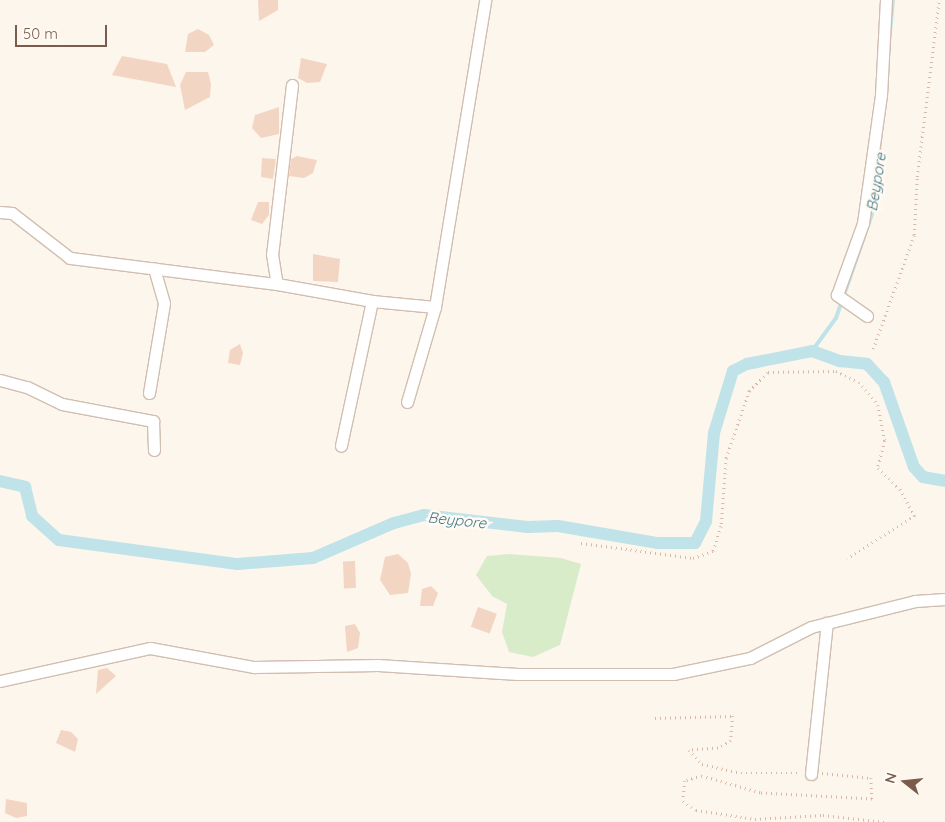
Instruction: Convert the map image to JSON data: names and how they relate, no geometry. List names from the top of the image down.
{
  "water": ["Beypore"],
  "scale_bar": "50 m",
  "north": "left"
}
